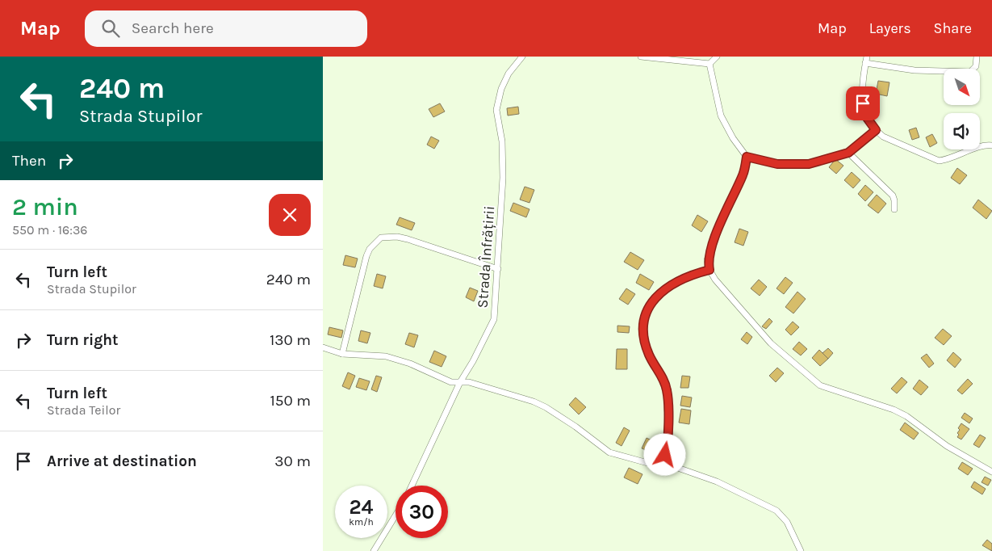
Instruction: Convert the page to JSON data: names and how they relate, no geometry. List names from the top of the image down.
{
  "streets": {
    "street": ["Strada Înfrățirii"]
  },
  "north": "bottom right",
  "page": {
    "header": "Map",
    "search": "Search here",
    "nav": ["Map", "Layers", "Share"],
    "turn": ["240 m", "Strada Stupilor"],
    "then": "Then",
    "heading": ["2 min", "550 m · 16:36"],
    "list": [
      {
        "name": "Turn left",
        "note": "Strada Stupilor",
        "value": "240 m"
      },
      {
        "name": "Turn right",
        "value": "130 m"
      },
      {
        "name": "Turn left",
        "note": "Strada Teilor",
        "value": "150 m"
      },
      {
        "name": "Arrive at destination",
        "value": "30 m"
      }
    ],
    "speed": "24 km/h",
    "limit": "30"
  }
}
